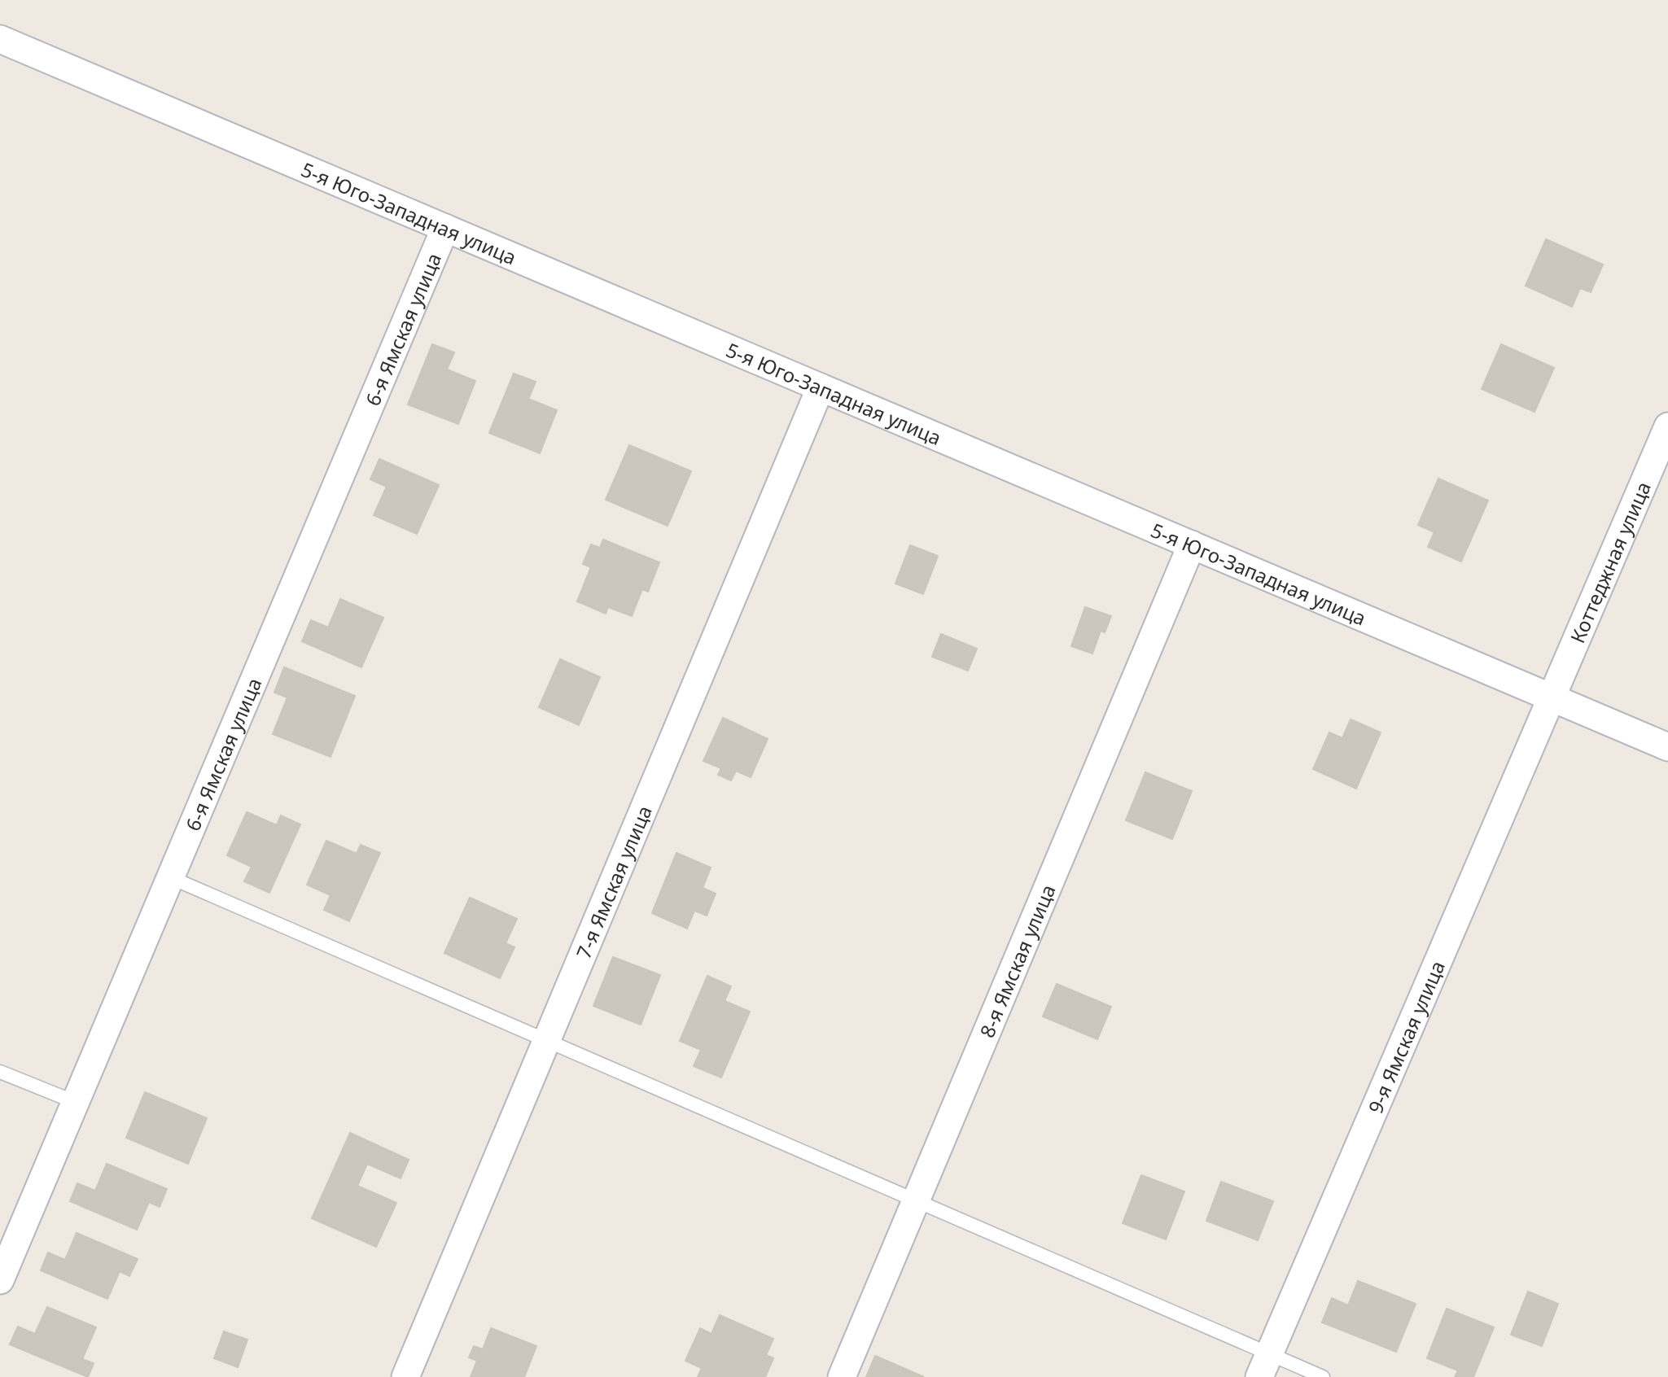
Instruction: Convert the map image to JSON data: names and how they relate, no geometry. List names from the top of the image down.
{
  "streets": {
    "street": [
      "5-я Юго-Западная улица",
      "6-я Ямская улица",
      "Коттеджная улица",
      "7-я Ямская улица",
      "8-я Ямская улица",
      "9-я Ямская улица"
    ]
  },
  "crossings": [
    ["5-я Юго-Западная улица", "6-я Ямская улица"],
    ["5-я Юго-Западная улица", "Коттеджная улица"],
    ["5-я Юго-Западная улица", "7-я Ямская улица"],
    ["5-я Юго-Западная улица", "8-я Ямская улица"],
    ["5-я Юго-Западная улица", "9-я Ямская улица"],
    ["Коттеджная улица", "9-я Ямская улица"]
  ]
}
